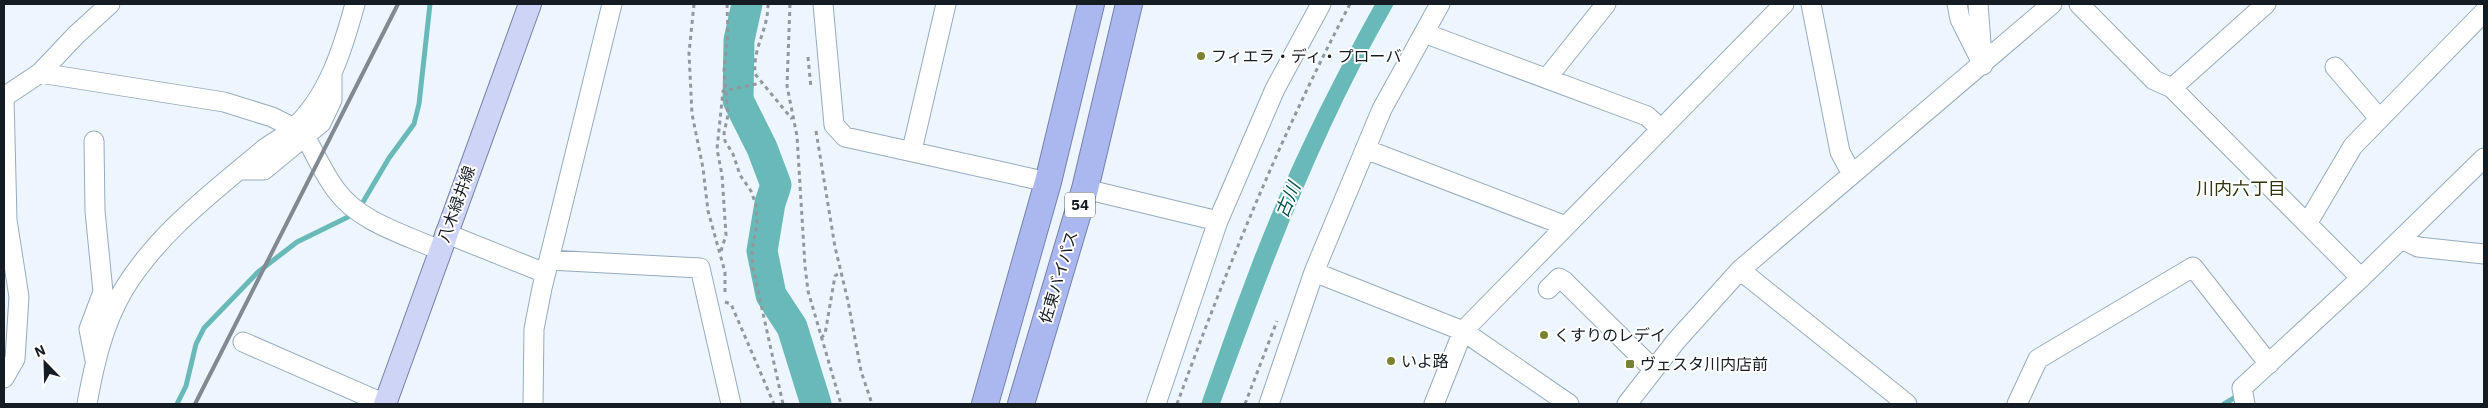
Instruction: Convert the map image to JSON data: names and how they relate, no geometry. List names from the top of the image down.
{
  "streets": {
    "highway": ["54", "佐東バイパス"],
    "main road": ["八木緑井線"]
  },
  "districts": ["川内六丁目"],
  "water": ["古川"],
  "places": {
    "other": ["フィエラ・ディ・プローバ", "くすりのレデイ", "いよ路"],
    "transit": ["ヴェスタ川内店前"]
  },
  "north": "top left"
}
